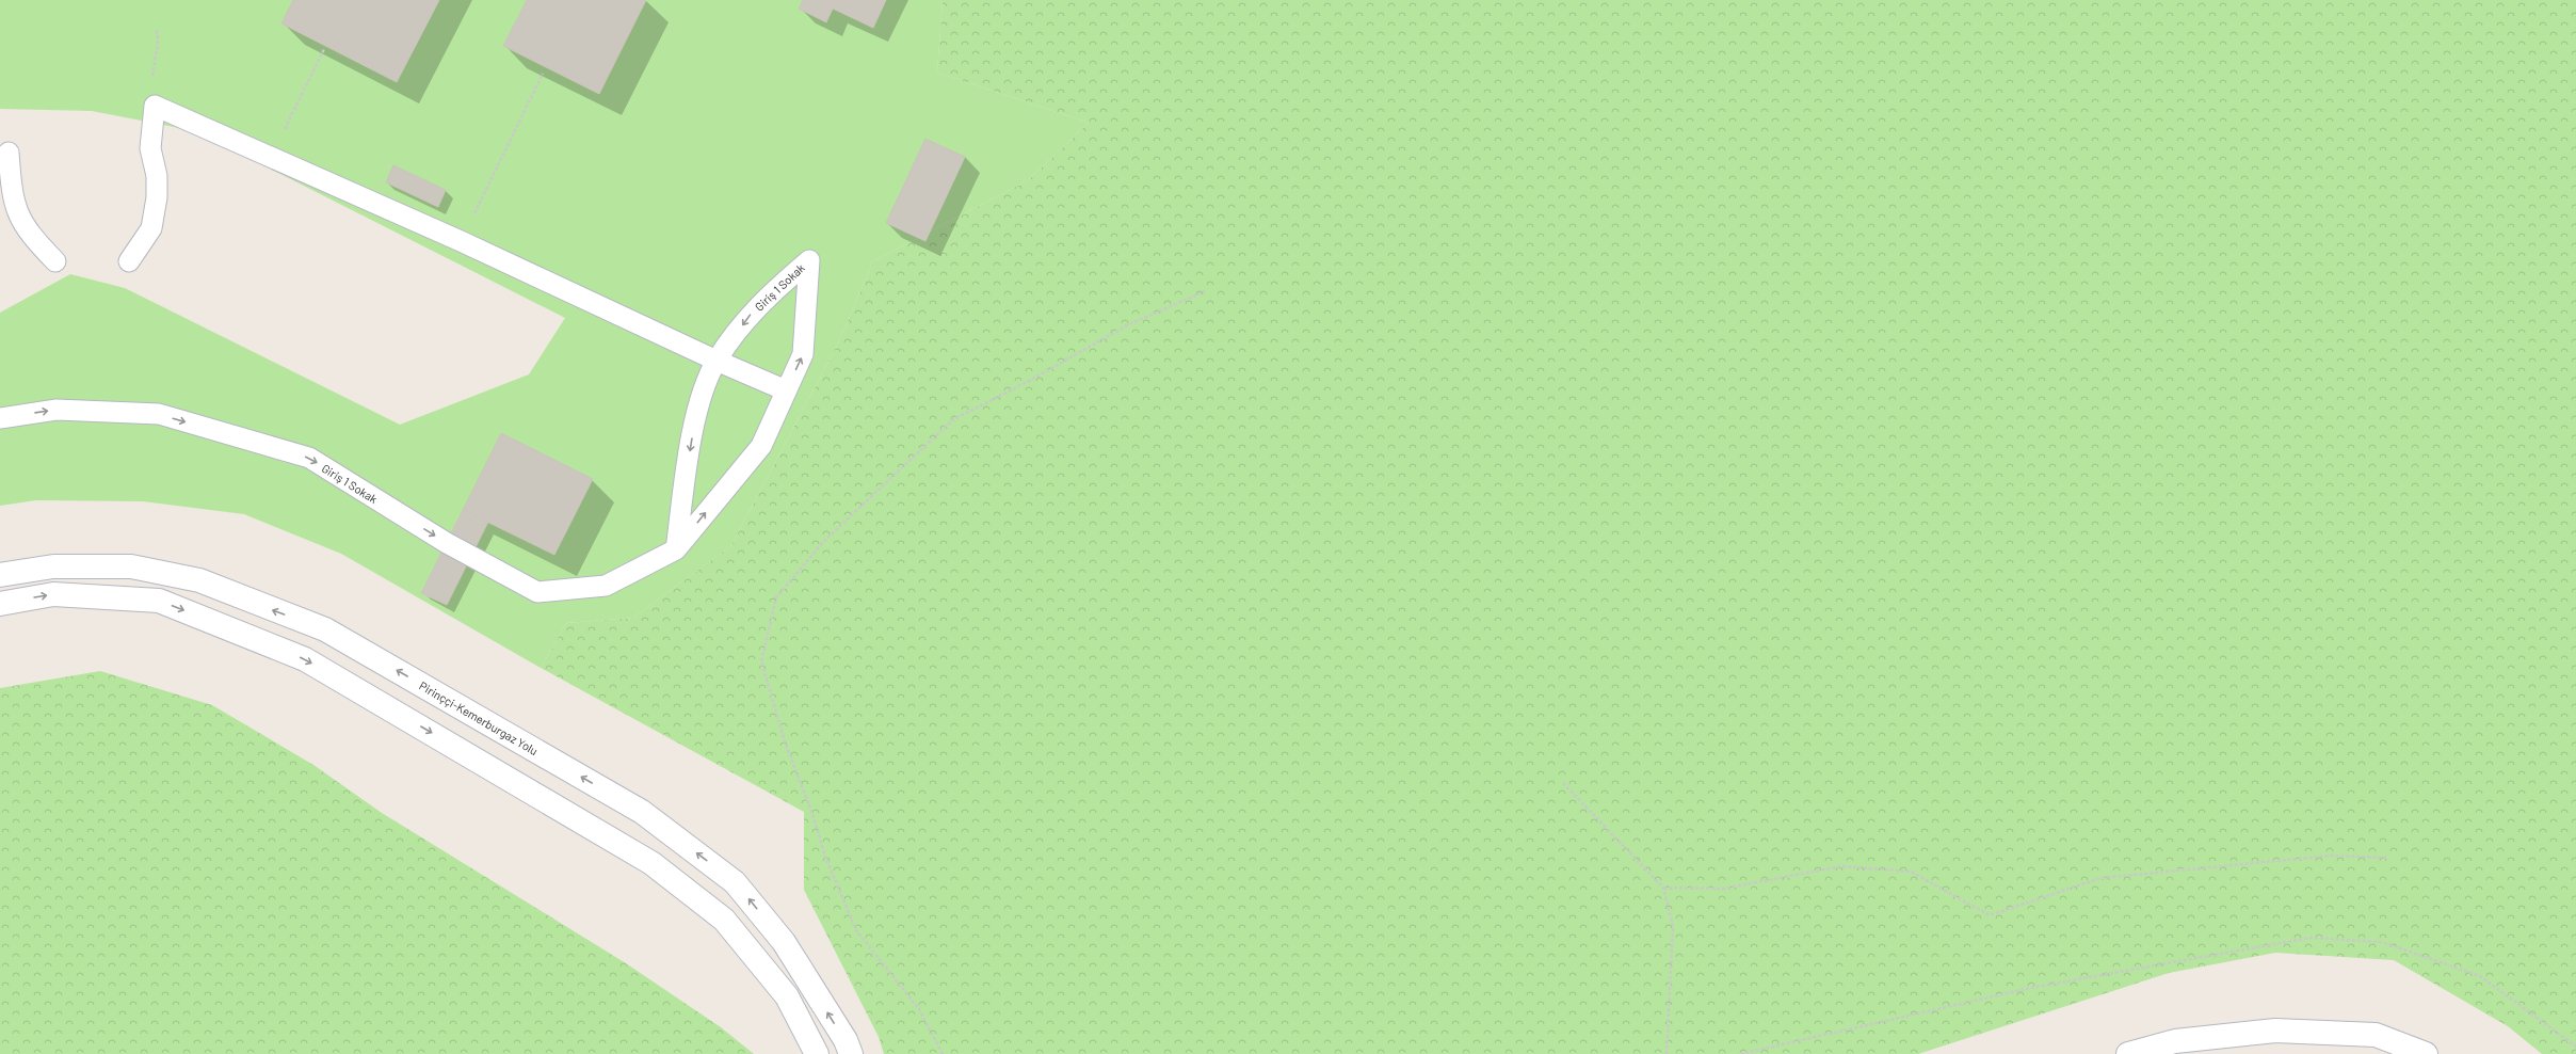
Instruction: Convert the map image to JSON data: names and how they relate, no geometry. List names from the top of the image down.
{
  "streets": {
    "main road": ["Pirinççi-Kemerburgaz Yolu"],
    "lane": ["Giriş 1 Sokak"]
  }
}
